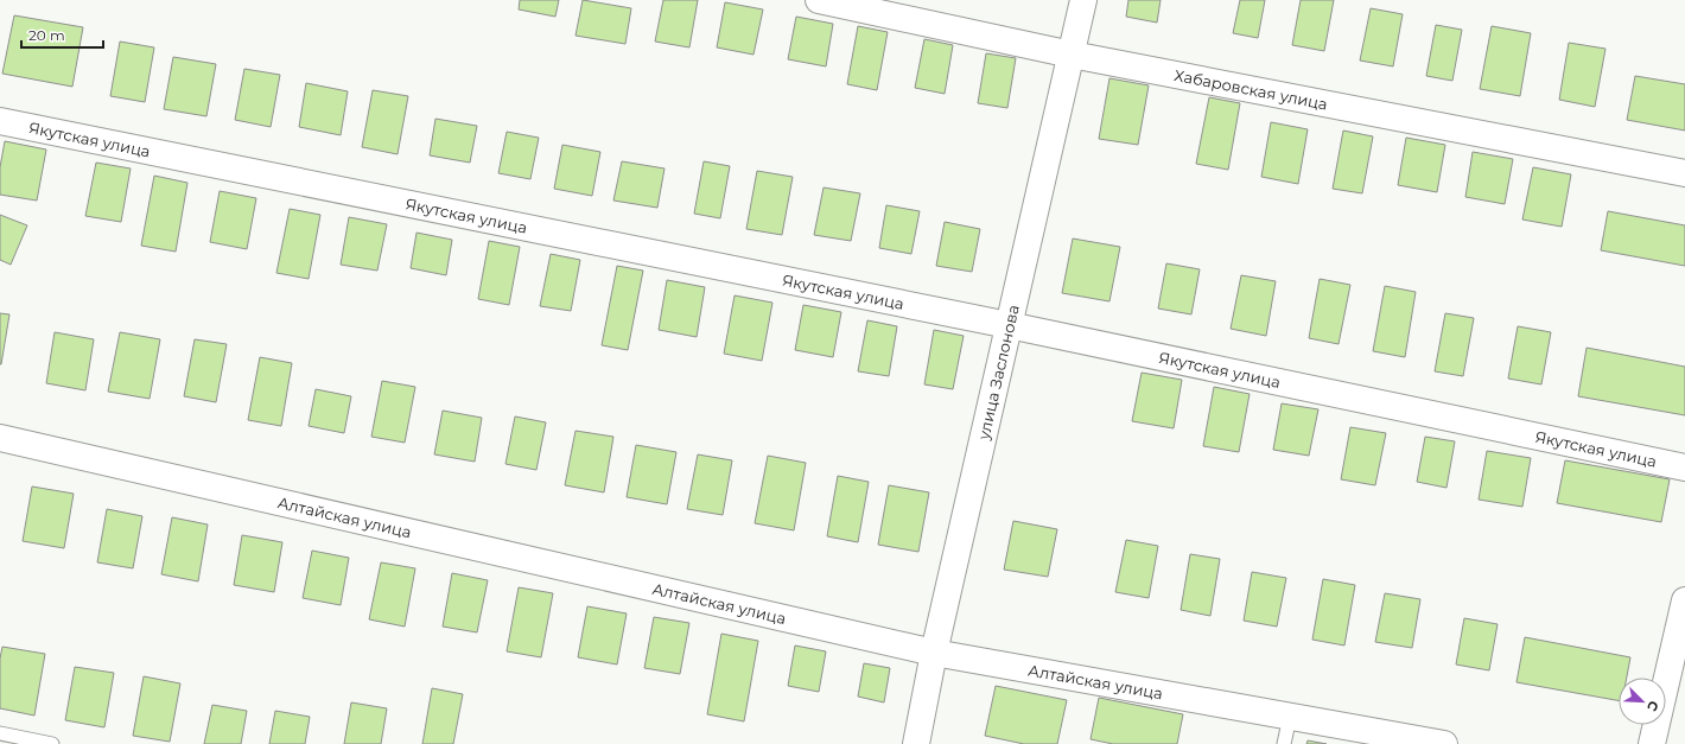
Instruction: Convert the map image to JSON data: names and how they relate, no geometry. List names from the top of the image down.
{
  "streets": {
    "street": [
      "Хабаровская улица",
      "Якутская улица",
      "улица Заслонова",
      "Алтайская улица"
    ]
  },
  "crossings": [
    ["Хабаровская улица", "улица Заслонова"],
    ["Якутская улица", "улица Заслонова"],
    ["улица Заслонова", "Алтайская улица"]
  ],
  "scale_bar": "20 m",
  "north": "bottom right"
}
